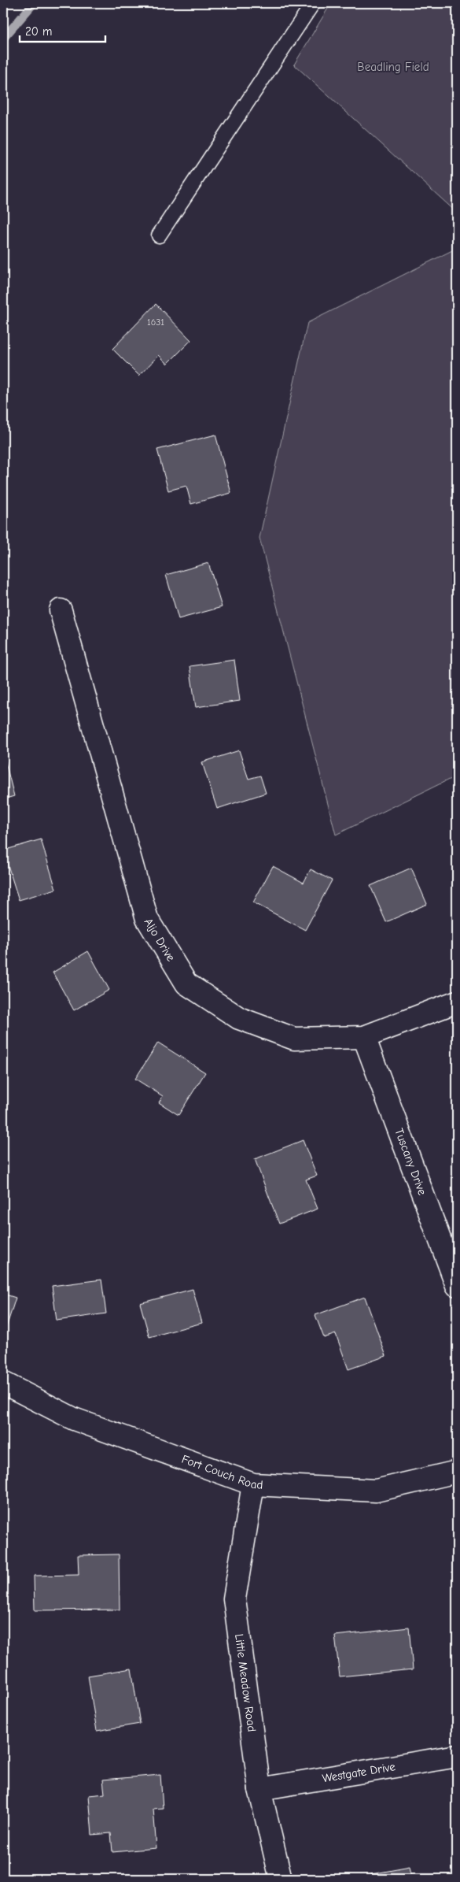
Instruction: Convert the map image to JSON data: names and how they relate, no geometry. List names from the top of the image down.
{
  "streets": {
    "street": [
      "Aljo Drive",
      "Tuscany Drive",
      "Fort Couch Road",
      "Little Meadow Road",
      "Westgate Drive"
    ]
  },
  "crossings": [
    ["Aljo Drive", "Tuscany Drive"],
    ["Fort Couch Road", "Little Meadow Road"],
    ["Little Meadow Road", "Westgate Drive"]
  ],
  "parks": ["Beadling Field"],
  "house_numbers": ["1631"],
  "scale_bar": "20 m"
}
